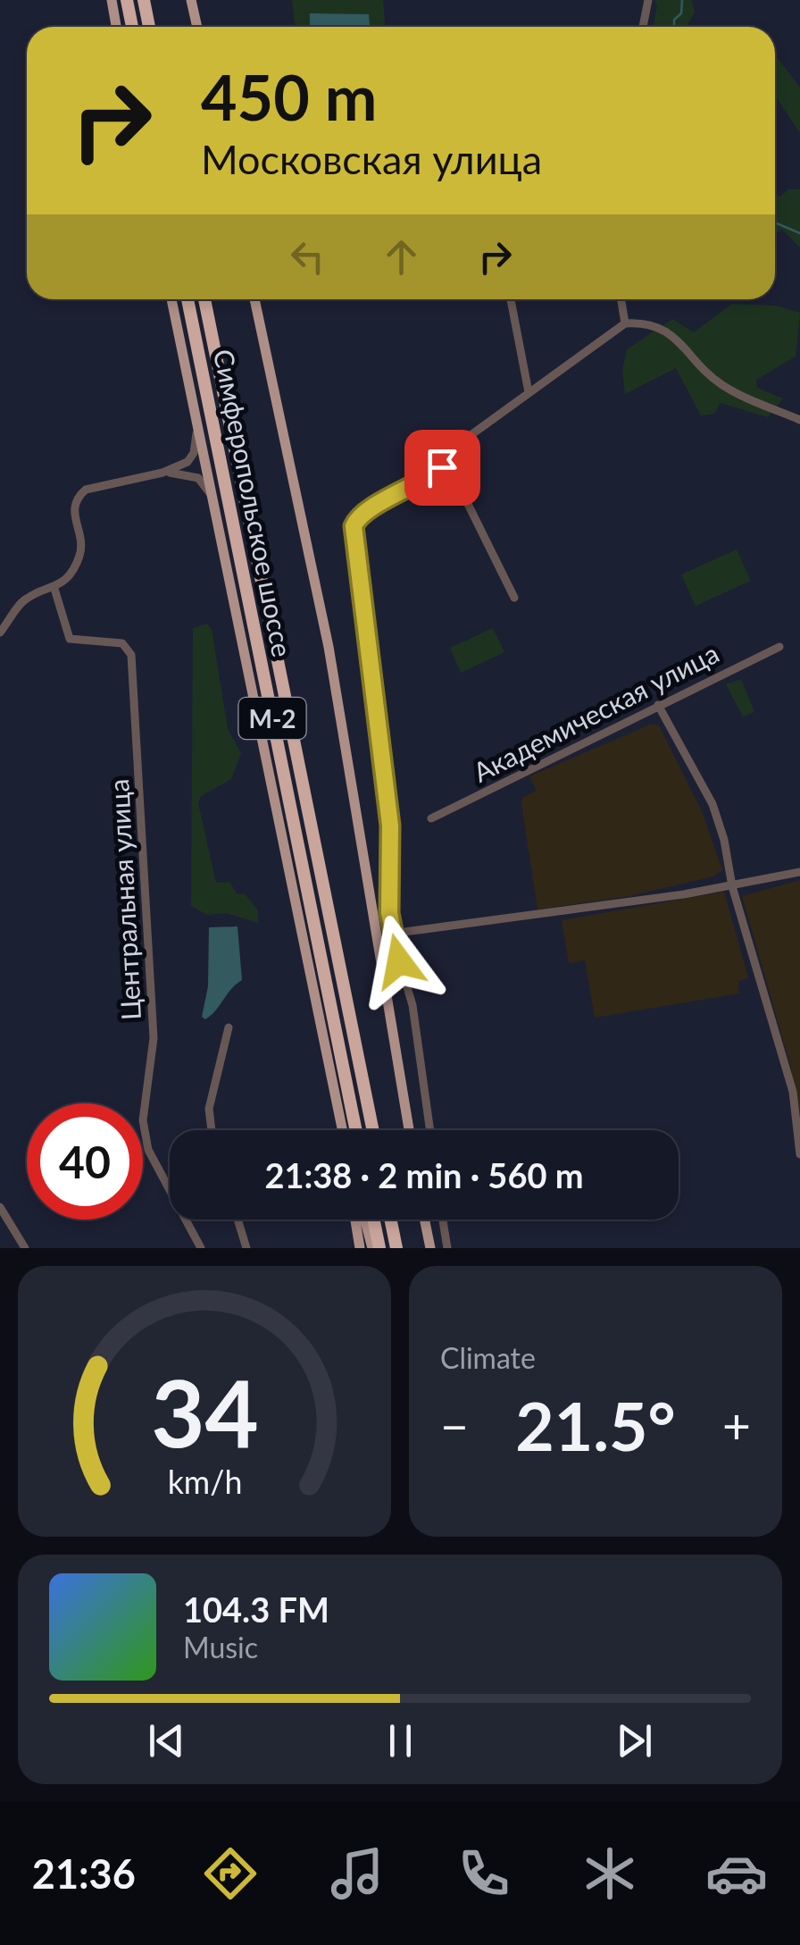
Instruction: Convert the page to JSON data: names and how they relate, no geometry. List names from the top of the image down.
{
  "streets": {
    "highway": ["Симферопольское шоссе", "М-2"],
    "street": ["Академическая улица", "Центральная улица"]
  },
  "page": {
    "turn": ["450 m", "Московская улица"],
    "limit": "40",
    "trip": "21:38 · 2 min · 560 m",
    "tile": "Climate",
    "heat": ["−", "21.5°", "+"],
    "song": ["104.3 FM", "Music"],
    "tabs": "21:36",
    "gauge": ["34", "km/h"]
  }
}
